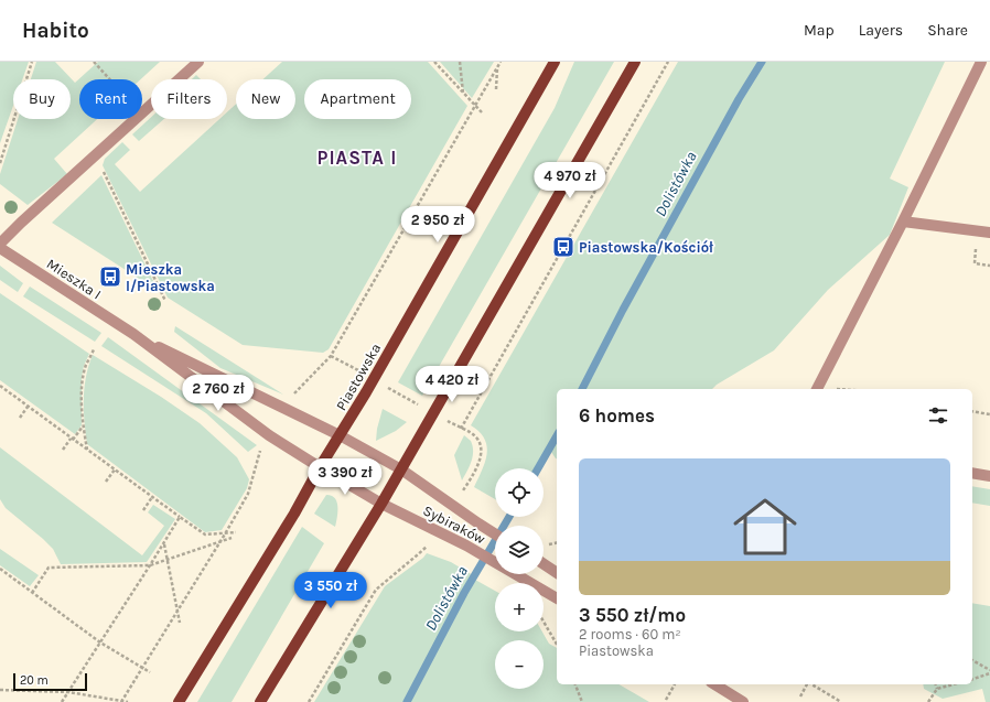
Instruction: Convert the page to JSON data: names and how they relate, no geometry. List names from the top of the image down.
{
  "streets": {
    "main road": ["Piastowska"],
    "street": ["Mieszka I", "Sybiraków"]
  },
  "crossings": [
    ["Mieszka I", "Piastowska"],
    ["Mieszka I", "Sybiraków"],
    ["Piastowska", "Sybiraków"]
  ],
  "districts": ["PIASTA I"],
  "water": ["Dolistówka"],
  "places": {
    "bus stop": ["Piastowska/Kościół", "Mieszka I/Piastowska"]
  },
  "scale_bar": "20 m",
  "page": {
    "header": "Habito",
    "nav": ["Map", "Layers", "Share"],
    "chip": [
      "Buy",
      "Rent",
      "Filters",
      "New",
      "Apartment"
    ],
    "price": [
      "4 970 zł",
      "2 950 zł",
      "4 420 zł",
      "2 760 zł",
      "3 390 zł",
      "3 550 zł"
    ],
    "heading": "6 homes",
    "list": [
      {
        "name": "3 550 zł/mo",
        "note": "2 rooms · 60 m² · Piastowska"
      }
    ],
    "map_buttons": ["+", "−"],
    "scale": "20 m"
  }
}
